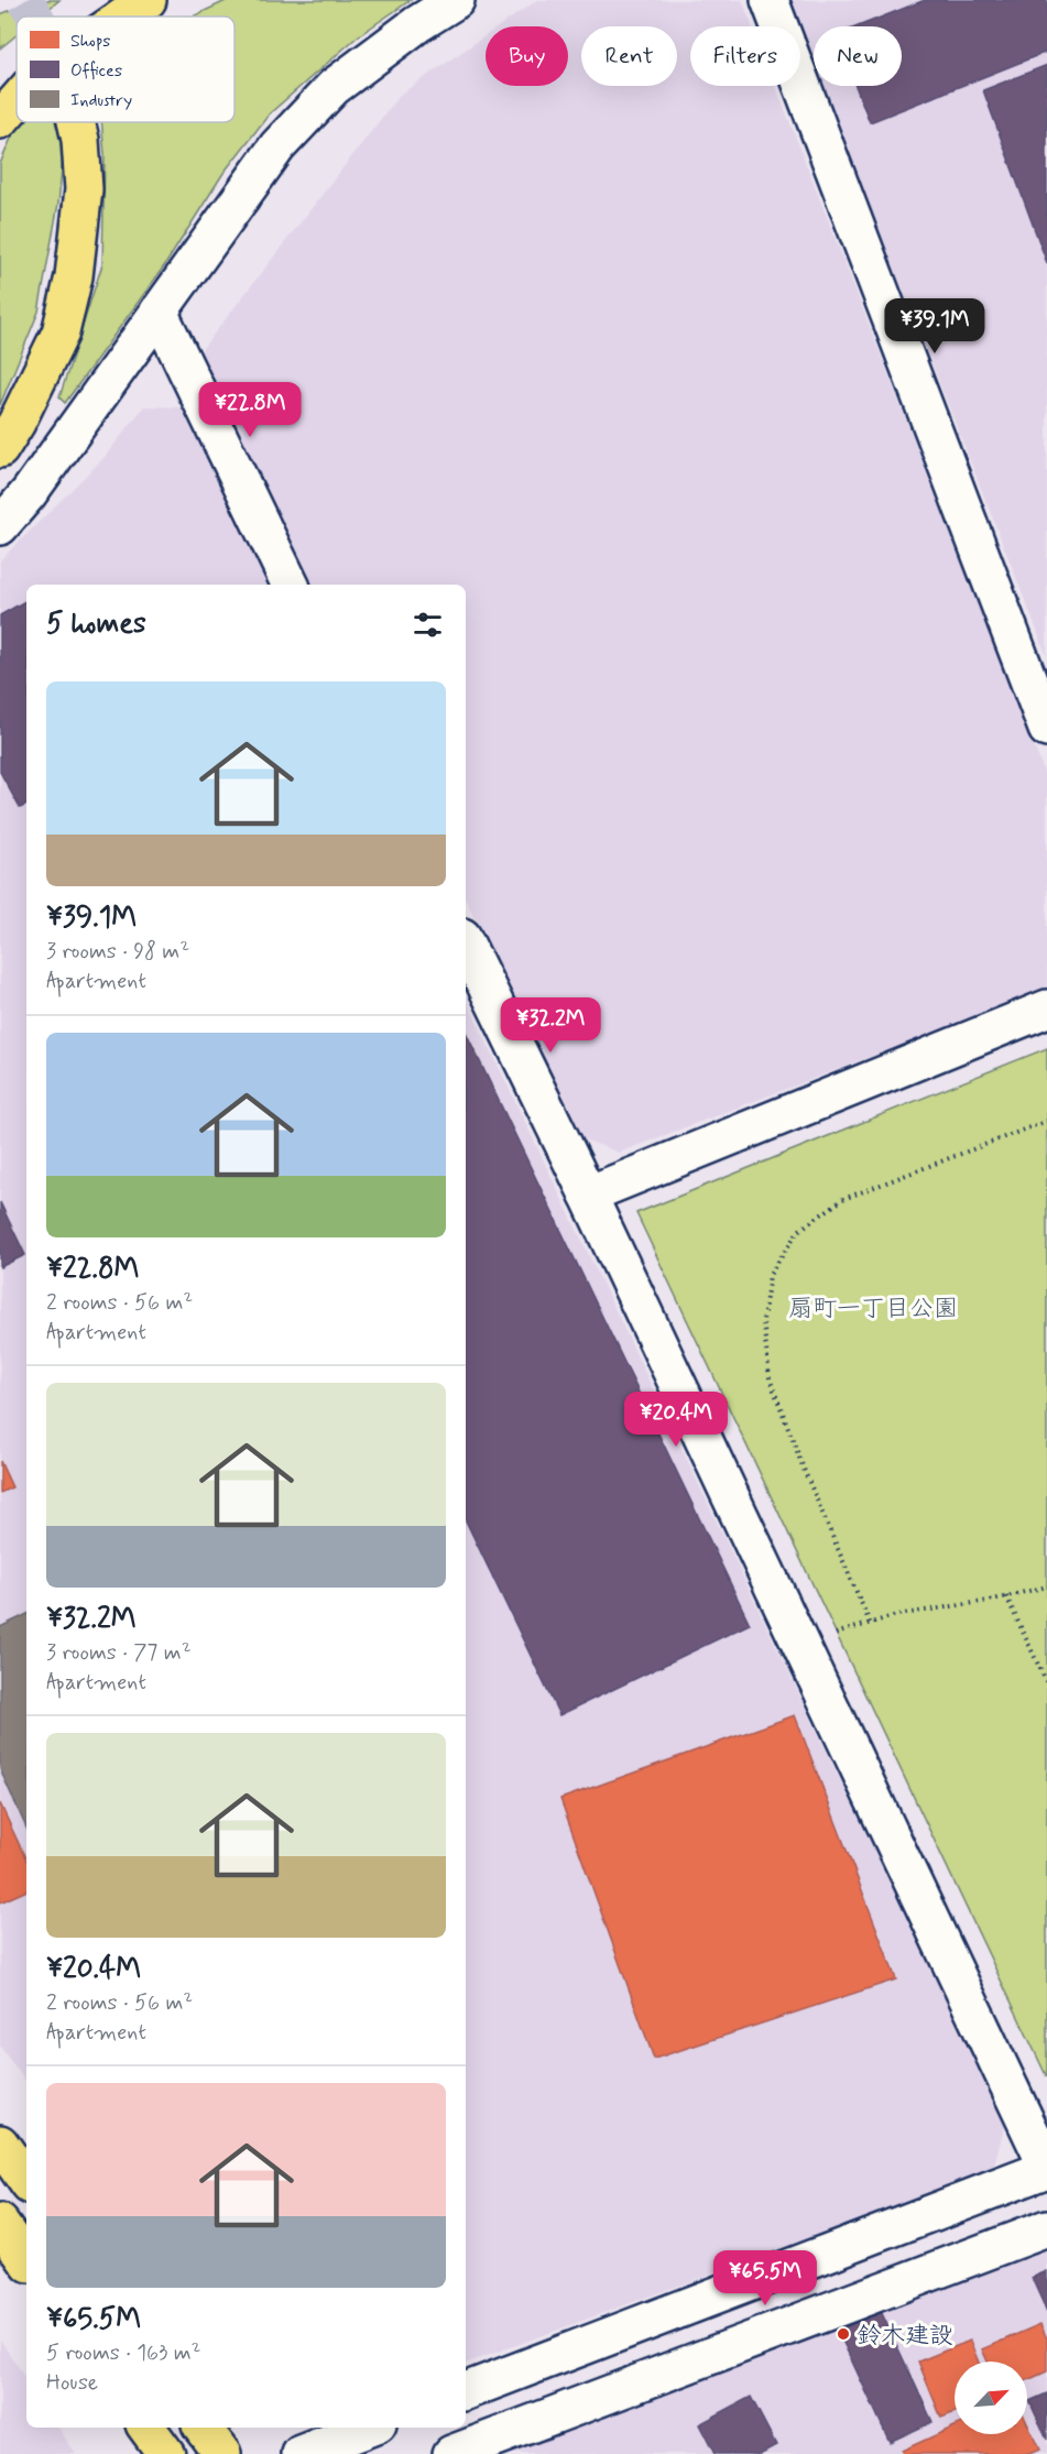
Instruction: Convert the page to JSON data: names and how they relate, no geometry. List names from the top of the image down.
{
  "parks": ["扇町一丁目公園"],
  "places": ["鈴木建設"],
  "legend": ["Shops", "Offices", "Industry"],
  "north": "top right",
  "page": {
    "chip": [
      "Buy",
      "Rent",
      "Filters",
      "New"
    ],
    "price": [
      "¥39.1M",
      "¥22.8M",
      "¥32.2M",
      "¥20.4M",
      "¥65.5M"
    ],
    "heading": "5 homes",
    "list": [
      {
        "name": "¥39.1M",
        "note": "3 rooms · 98 m² · Apartment"
      },
      {
        "name": "¥22.8M",
        "note": "2 rooms · 56 m² · Apartment"
      },
      {
        "name": "¥32.2M",
        "note": "3 rooms · 77 m² · Apartment"
      },
      {
        "name": "¥20.4M",
        "note": "2 rooms · 56 m² · Apartment"
      },
      {
        "name": "¥65.5M",
        "note": "5 rooms · 163 m² · House"
      }
    ]
  }
}
